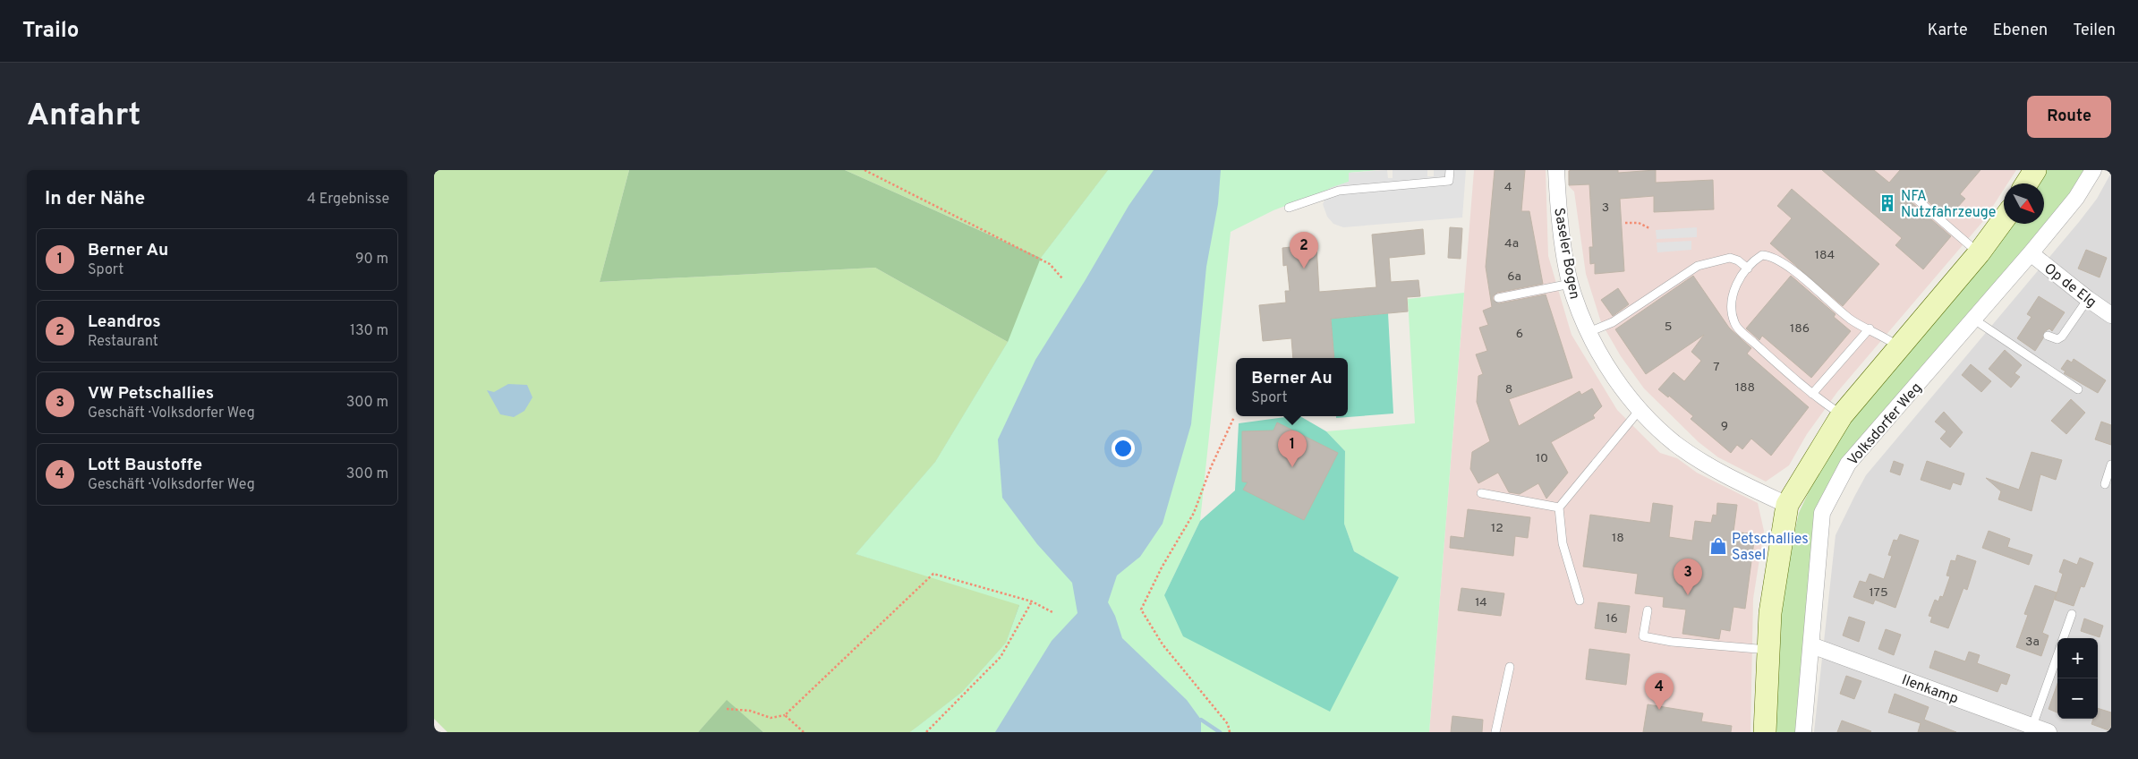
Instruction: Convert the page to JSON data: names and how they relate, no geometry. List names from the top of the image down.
{
  "streets": {
    "street": [
      "Saseler Bogen",
      "Op de Elg",
      "Volksdorfer Weg",
      "Ilenkamp"
    ]
  },
  "crossings": [
    ["Op de Elg", "Volksdorfer Weg"],
    ["Volksdorfer Weg", "Ilenkamp"]
  ],
  "places": {
    "building": ["NFA Nutzfahrzeuge"],
    "shop": ["Petschallies Sasel"]
  },
  "house_numbers": [
    "4",
    "3",
    "4a",
    "184",
    "6a",
    "5",
    "186",
    "6",
    "7",
    "188",
    "8",
    "9",
    "10",
    "12",
    "18",
    "175",
    "14",
    "16",
    "3a"
  ],
  "north": "bottom right",
  "page": {
    "header": "Trailo",
    "nav": ["Karte", "Ebenen", "Teilen"],
    "buttons": "Route",
    "title": "Anfahrt",
    "heading": ["In der Nähe", "4 Ergebnisse"],
    "list": [
      {
        "mark": "1",
        "name": "Berner Au",
        "note": "Sport",
        "value": "90 m"
      },
      {
        "mark": "2",
        "name": "Leandros",
        "note": "Restaurant",
        "value": "130 m"
      },
      {
        "mark": "3",
        "name": "VW Petschallies",
        "note": "Geschäft · Volksdorfer Weg",
        "value": "300 m"
      },
      {
        "mark": "4",
        "name": "Lott Baustoffe",
        "note": "Geschäft · Volksdorfer Weg",
        "value": "300 m"
      }
    ],
    "pins": [
      "2",
      "1",
      "3",
      "4"
    ],
    "popup": ["Berner Au", "Sport"],
    "map_buttons": ["+", "−"]
  }
}
